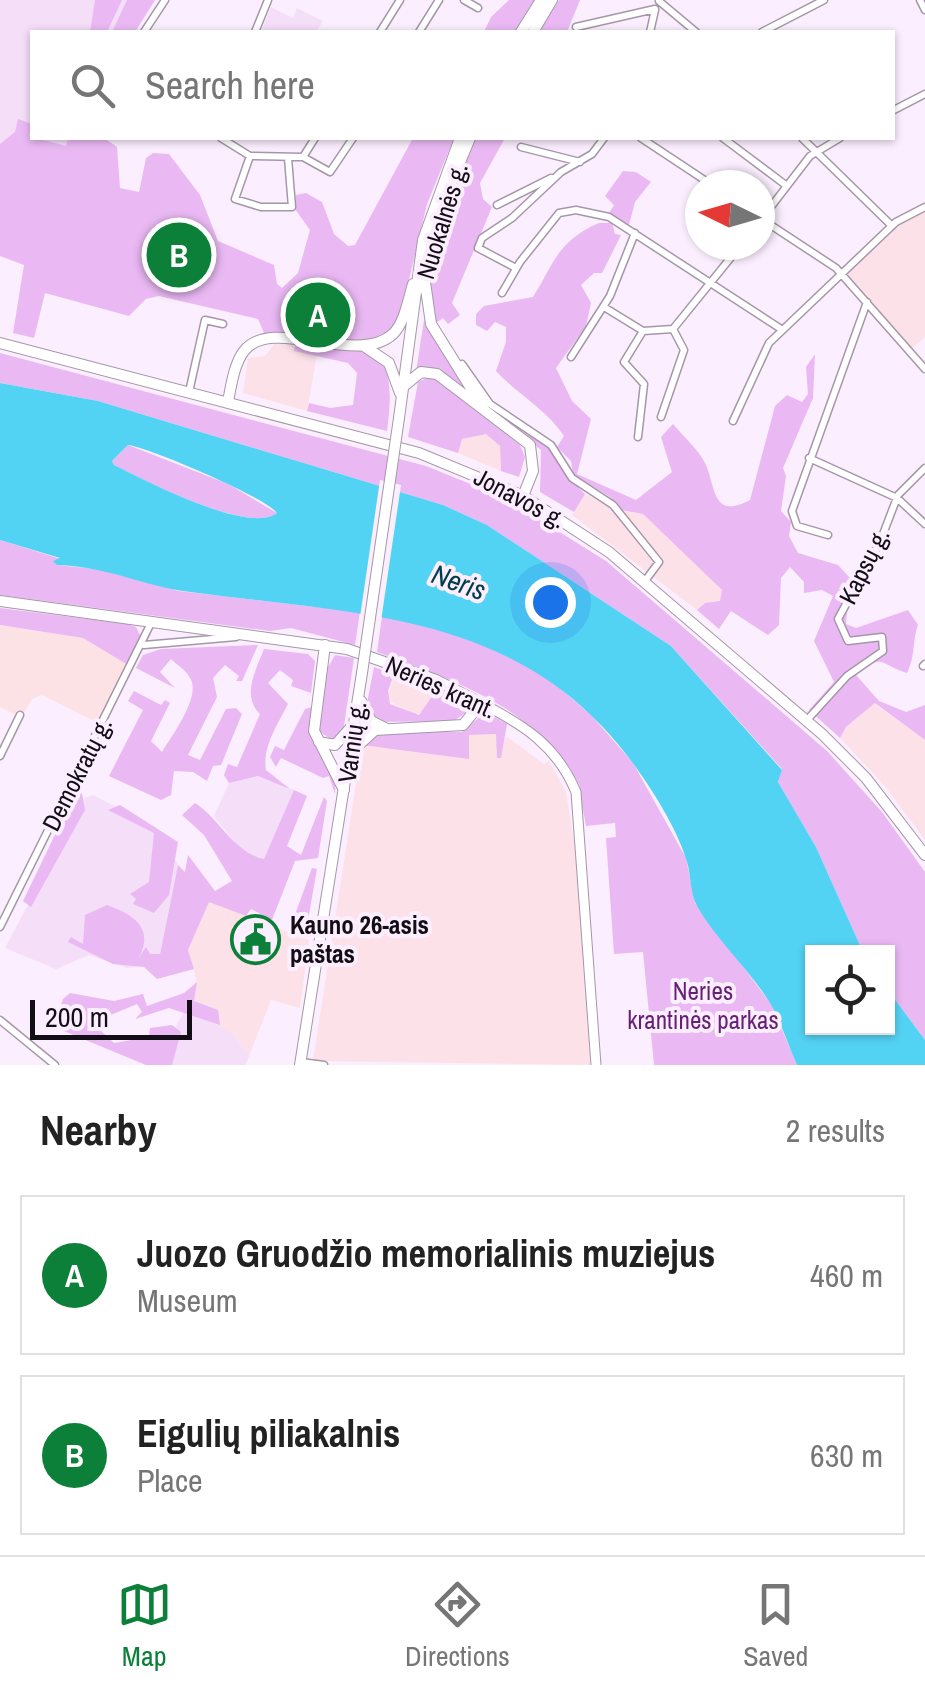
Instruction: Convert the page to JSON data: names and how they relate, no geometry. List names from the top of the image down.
{
  "streets": {
    "main road": [
      "Nuokalnės g.",
      "Jonavos g.",
      "Neries krant.",
      "Varnių g."
    ],
    "street": ["Kapsų g.", "Demokratų g."]
  },
  "crossings": [
    ["Nuokalnės g.", "Varnių g."],
    ["Jonavos g.", "Kapsų g."],
    ["Neries krant.", "Demokratų g."]
  ],
  "water": ["Neris"],
  "parks": ["Neries krantinės parkas"],
  "places": {
    "public building": ["Kauno 26-asis paštas"]
  },
  "scale_bar": "200 m",
  "north": "left",
  "page": {
    "search": "Search here",
    "pins": ["B", "A"],
    "scale": "200 m",
    "heading": ["Nearby", "2 results"],
    "list": [
      {
        "mark": "A",
        "name": "Juozo Gruodžio memorialinis muziejus",
        "note": "Museum",
        "value": "460 m"
      },
      {
        "mark": "B",
        "name": "Eigulių piliakalnis",
        "note": "Place",
        "value": "630 m"
      }
    ],
    "nav": ["Map", "Directions", "Saved"]
  }
}
